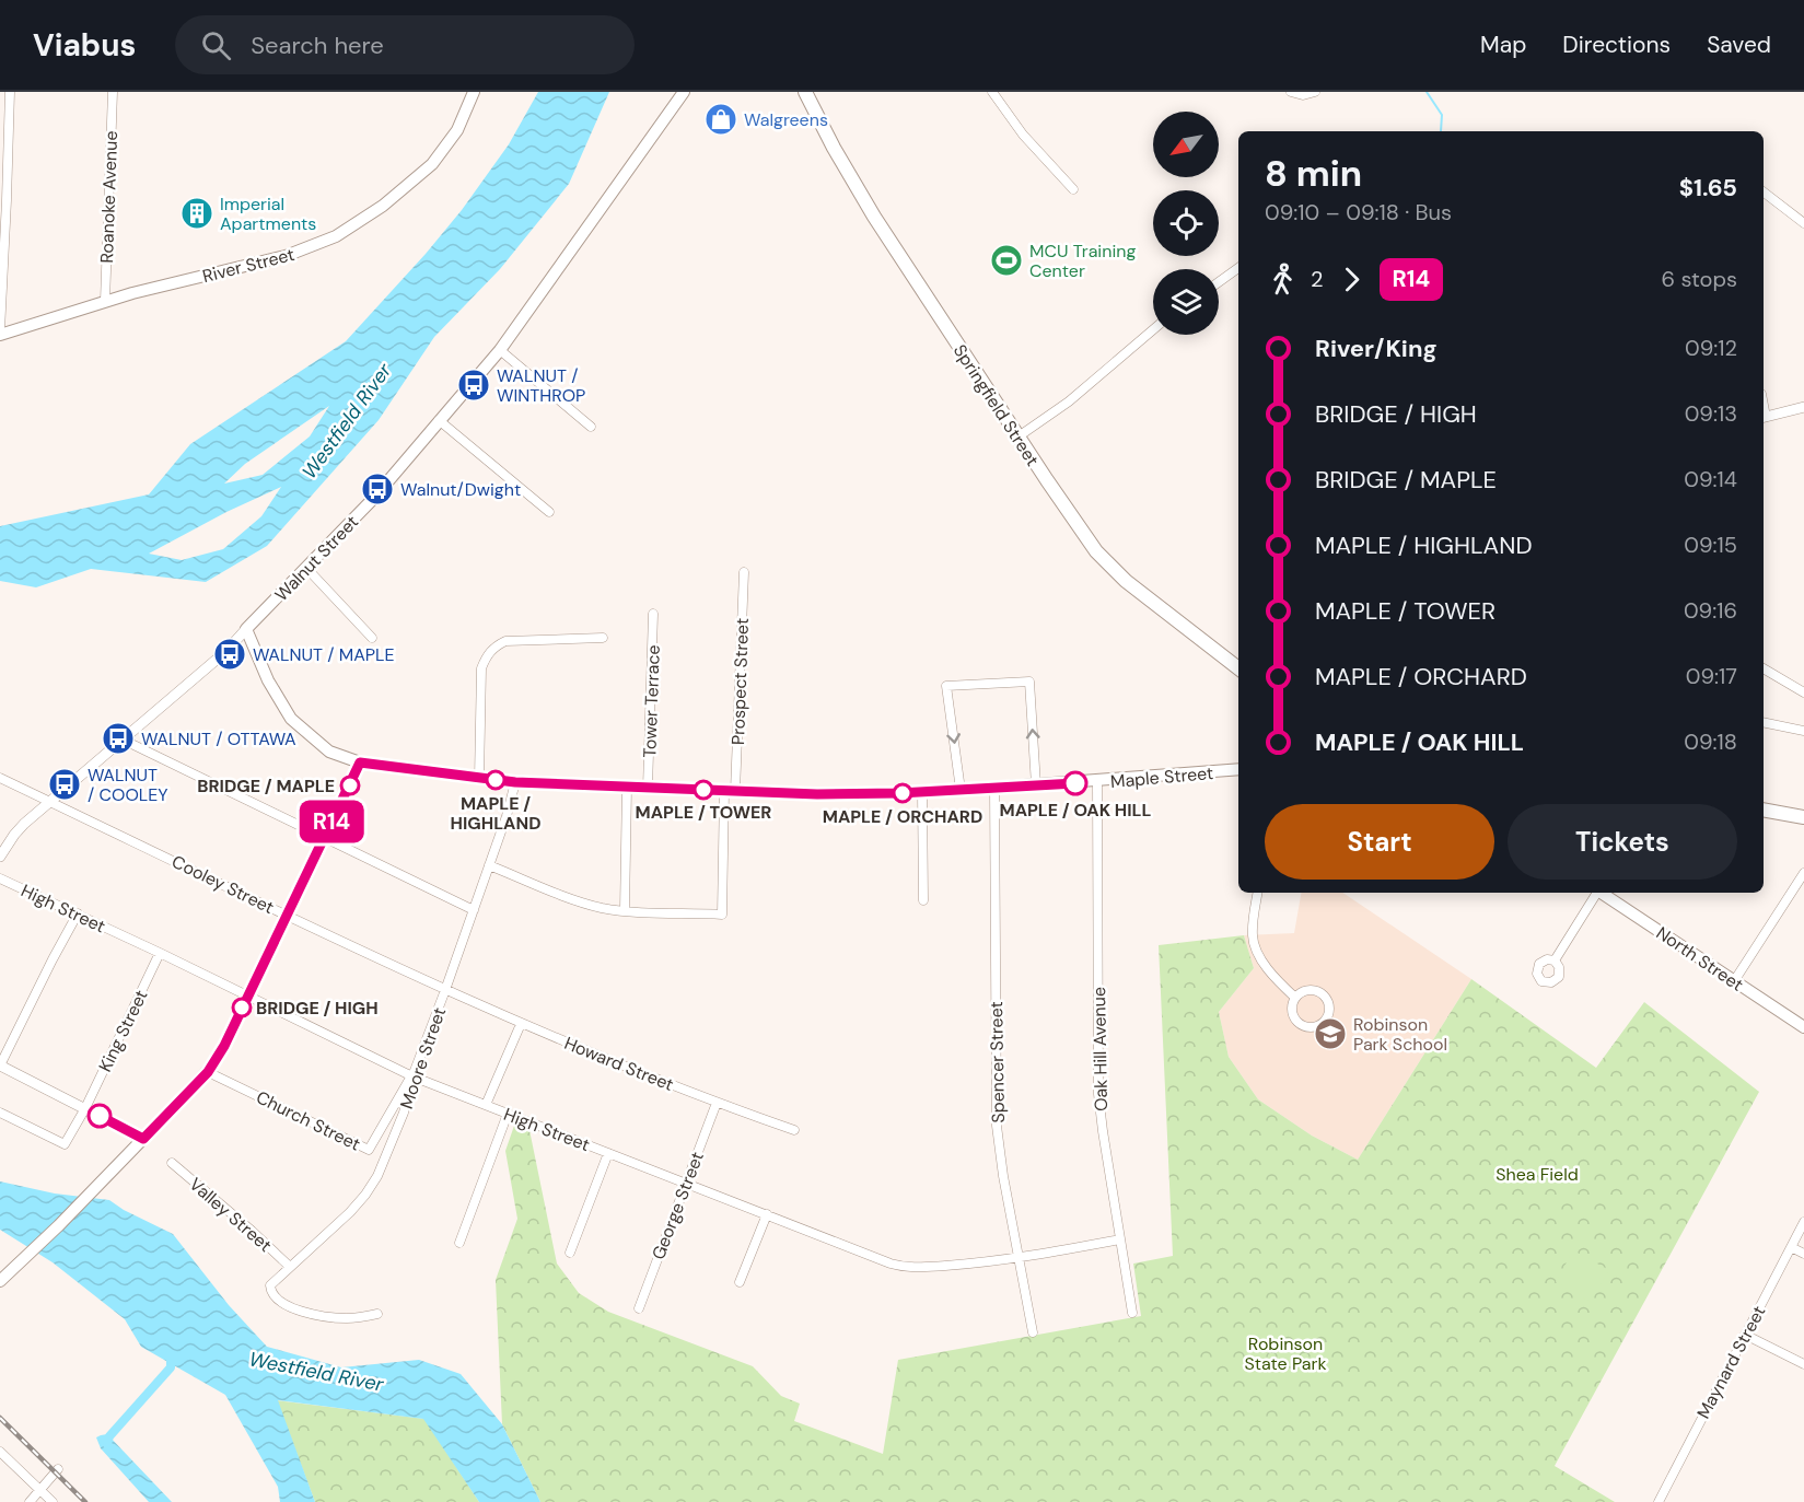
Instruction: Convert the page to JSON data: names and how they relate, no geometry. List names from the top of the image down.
{
  "streets": {
    "main road": [
      "River Street",
      "Springfield Street",
      "Walnut Street",
      "Maple Street",
      "North Street"
    ],
    "street": [
      "Roanoke Avenue",
      "Prospect Street",
      "Tower Terrace",
      "Cooley Street",
      "High Street",
      "King Street",
      "Oak Hill Avenue",
      "Moore Street",
      "Spencer Street",
      "Howard Street",
      "Church Street",
      "George Street",
      "Valley Street",
      "Maynard Street"
    ]
  },
  "crossings": [
    ["Roanoke Avenue", "River Street"],
    ["Walnut Street", "Maple Street"],
    ["Walnut Street", "Cooley Street"],
    ["Prospect Street", "Maple Street"],
    ["Tower Terrace", "Maple Street"],
    ["Maple Street", "Oak Hill Avenue"],
    ["Maple Street", "Moore Street"],
    ["Maple Street", "Spencer Street"],
    ["Cooley Street", "Moore Street"],
    ["Cooley Street", "Howard Street"],
    ["High Street", "King Street"],
    ["High Street", "Oak Hill Avenue"],
    ["High Street", "Moore Street"],
    ["High Street", "Spencer Street"],
    ["High Street", "Church Street"],
    ["High Street", "George Street"],
    ["Moore Street", "Howard Street"],
    ["Moore Street", "Church Street"],
    ["Moore Street", "Valley Street"],
    ["Howard Street", "George Street"]
  ],
  "water": ["Westfield River"],
  "parks": ["Shea Field", "Robinson State Park"],
  "places": {
    "shop": ["Walgreens"],
    "building": ["Imperial Apartments"],
    "sports": ["MCU Training Center"],
    "bus stop": [
      "WALNUT / WINTHROP",
      "Walnut/Dwight",
      "WALNUT / MAPLE",
      "WALNUT / OTTAWA",
      "WALNUT / COOLEY"
    ],
    "other": [
      "MAPLE / HIGHLAND",
      "MAPLE / OAK HILL",
      "BRIDGE / MAPLE",
      "MAPLE / TOWER",
      "MAPLE / ORCHARD",
      "BRIDGE / HIGH"
    ],
    "school or university": ["Robinson Park School"]
  },
  "lines": ["bus line R14"],
  "north": "bottom left",
  "page": {
    "header": "Viabus",
    "search": "Search here",
    "nav": ["Map", "Directions", "Saved"],
    "on_map": "R14",
    "heading": ["8 min", "09:10 – 09:18 · Bus", "$1.65"],
    "legs": ["2", "R14", "6 stops"],
    "list": [
      {
        "name": "River/King",
        "value": "09:12"
      },
      {
        "name": "BRIDGE / HIGH",
        "value": "09:13"
      },
      {
        "name": "BRIDGE / MAPLE",
        "value": "09:14"
      },
      {
        "name": "MAPLE / HIGHLAND",
        "value": "09:15"
      },
      {
        "name": "MAPLE / TOWER",
        "value": "09:16"
      },
      {
        "name": "MAPLE / ORCHARD",
        "value": "09:17"
      },
      {
        "name": "MAPLE / OAK HILL",
        "value": "09:18"
      }
    ],
    "buttons": ["Start", "Tickets"]
  }
}
